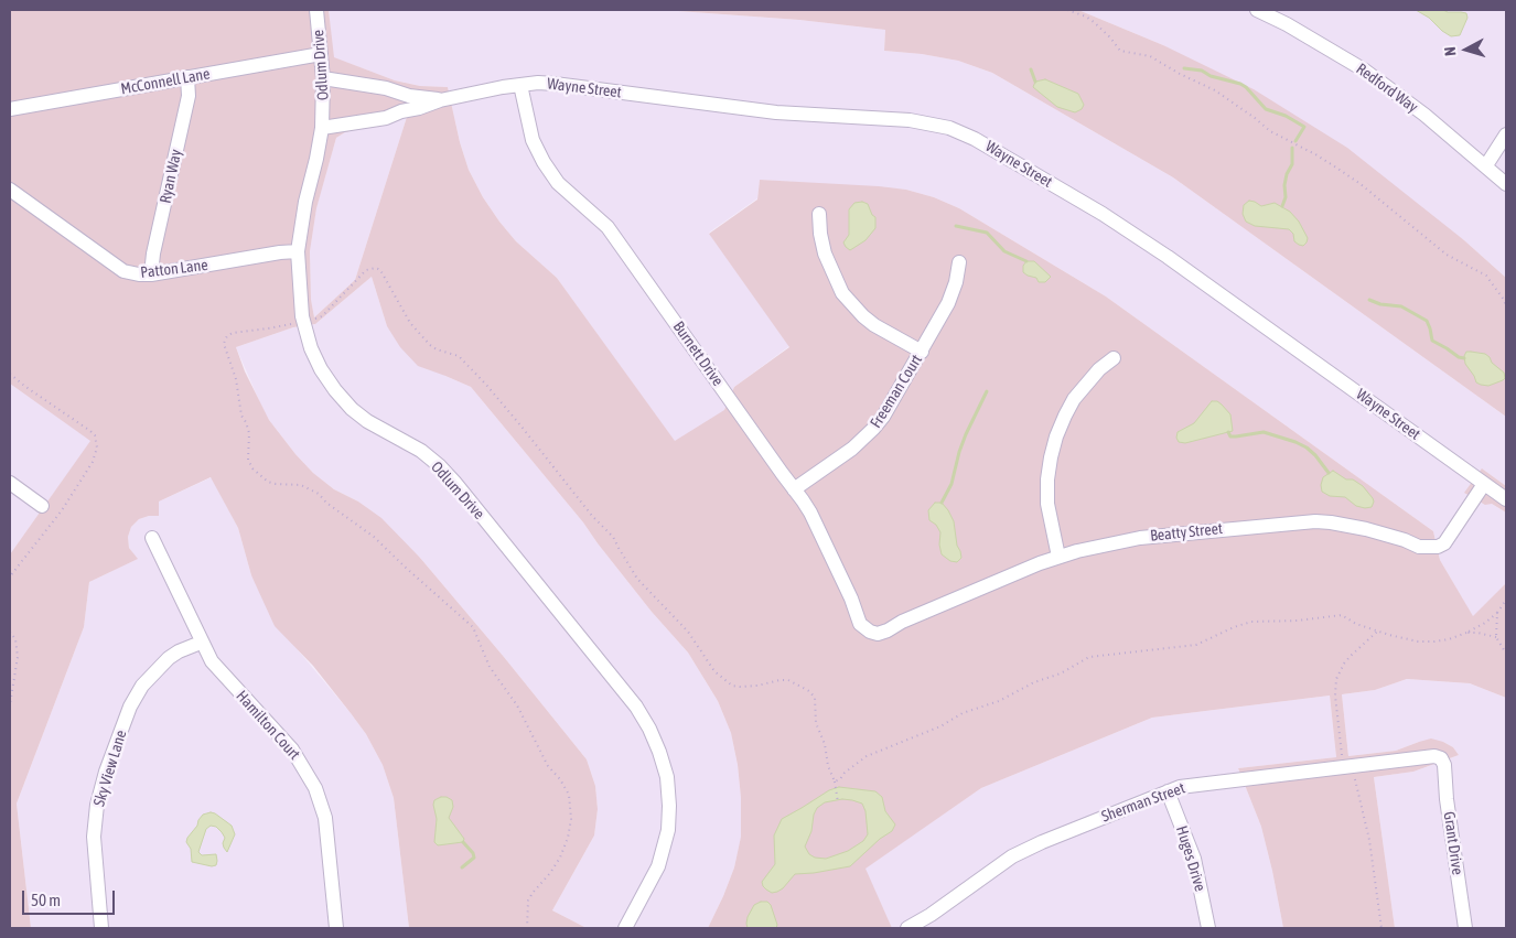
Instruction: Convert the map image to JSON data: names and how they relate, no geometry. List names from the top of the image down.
{
  "streets": {
    "street": [
      "Odlum Drive",
      "McConnell Lane",
      "Wayne Street",
      "Redford Way",
      "Ryan Way",
      "Patton Lane",
      "Burnett Drive",
      "Freeman Court",
      "Beatty Street",
      "Hamilton Court",
      "Sky View Lane",
      "Sherman Street",
      "Grant Drive",
      "Huges Drive"
    ]
  },
  "crossings": [
    ["Odlum Drive", "McConnell Lane"],
    ["Odlum Drive", "Wayne Street"],
    ["Odlum Drive", "Patton Lane"],
    ["McConnell Lane", "Ryan Way"],
    ["Wayne Street", "Burnett Drive"],
    ["Wayne Street", "Beatty Street"],
    ["Ryan Way", "Patton Lane"],
    ["Burnett Drive", "Freeman Court"],
    ["Burnett Drive", "Beatty Street"],
    ["Hamilton Court", "Sky View Lane"],
    ["Sherman Street", "Grant Drive"],
    ["Sherman Street", "Huges Drive"]
  ],
  "scale_bar": "50 m",
  "north": "left"
}
